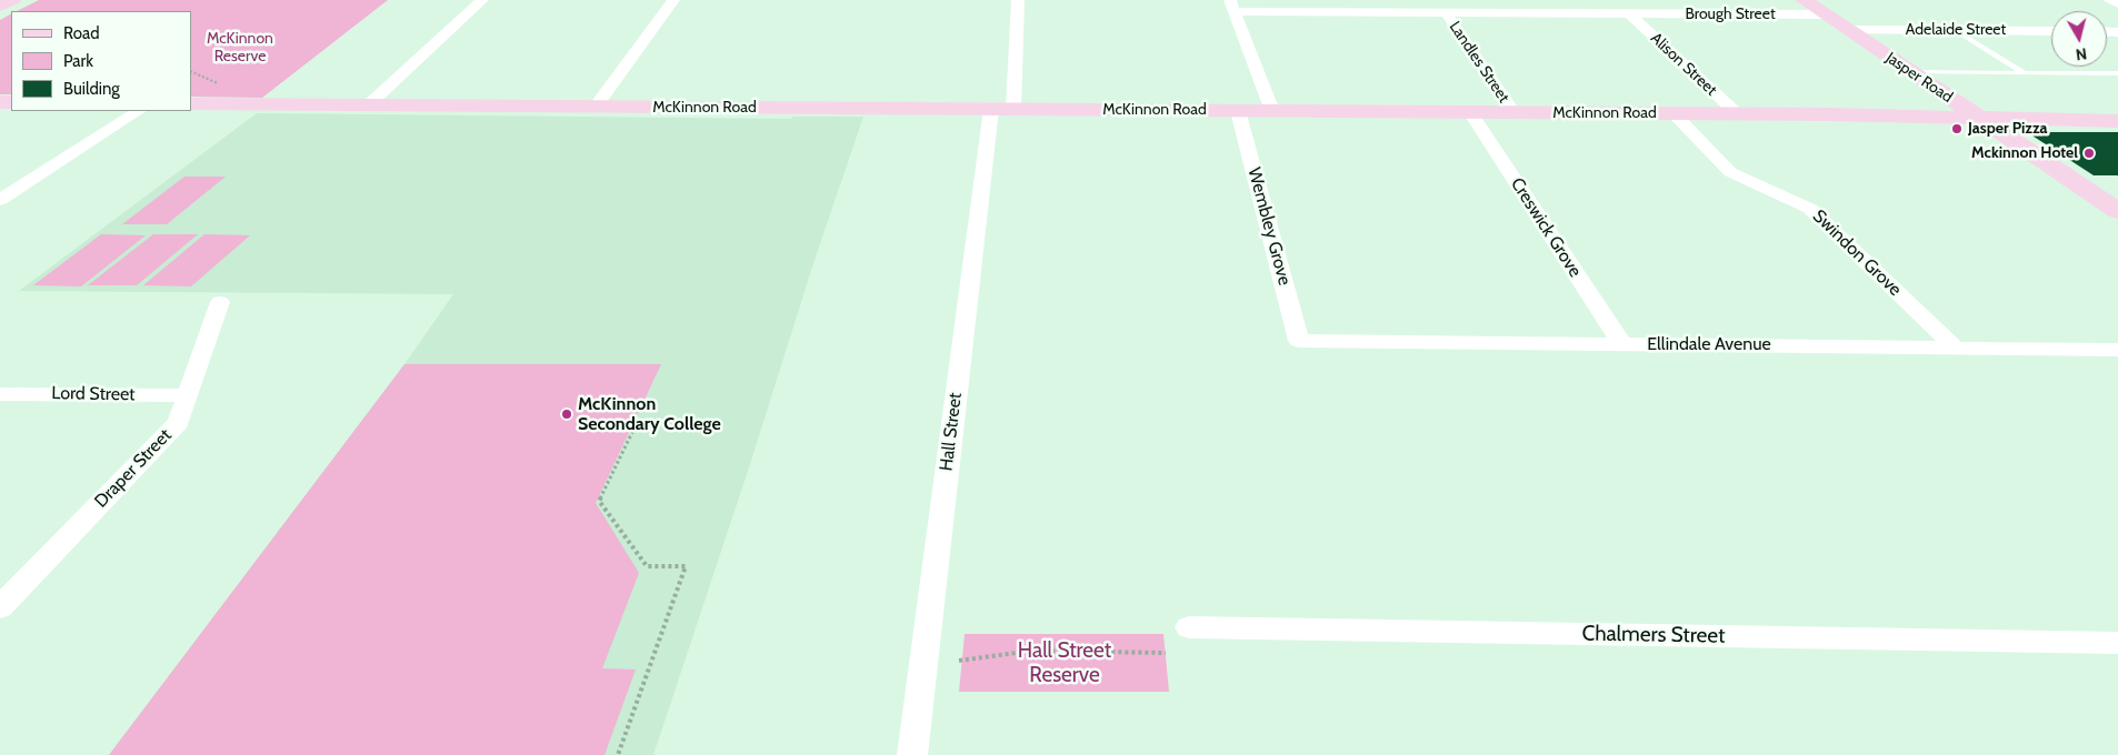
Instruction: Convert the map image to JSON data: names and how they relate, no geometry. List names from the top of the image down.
{
  "streets": {
    "street": [
      "Brough Street",
      "Adelaide Street",
      "Landles Street",
      "Alison Street",
      "Jasper Road",
      "McKinnon Road",
      "Wembley Grove",
      "Creswick Grove",
      "Swindon Grove",
      "Ellindale Avenue",
      "Lord Street",
      "Hall Street",
      "Draper Street",
      "Chalmers Street"
    ]
  },
  "crossings": [
    ["Brough Street", "Landles Street"],
    ["Brough Street", "Alison Street"],
    ["Brough Street", "Jasper Road"],
    ["Adelaide Street", "Jasper Road"],
    ["Landles Street", "McKinnon Road"],
    ["Alison Street", "McKinnon Road"],
    ["Jasper Road", "McKinnon Road"],
    ["McKinnon Road", "Wembley Grove"],
    ["McKinnon Road", "Creswick Grove"],
    ["McKinnon Road", "Swindon Grove"],
    ["McKinnon Road", "Hall Street"],
    ["Wembley Grove", "Ellindale Avenue"],
    ["Creswick Grove", "Ellindale Avenue"],
    ["Swindon Grove", "Ellindale Avenue"],
    ["Lord Street", "Draper Street"]
  ],
  "parks": ["McKinnon Reserve", "Hall Street Reserve"],
  "places": ["Jasper Pizza", "Mckinnon Hotel", "McKinnon Secondary College"],
  "legend": ["Road", "Park", "Building"],
  "north": "bottom"
}
